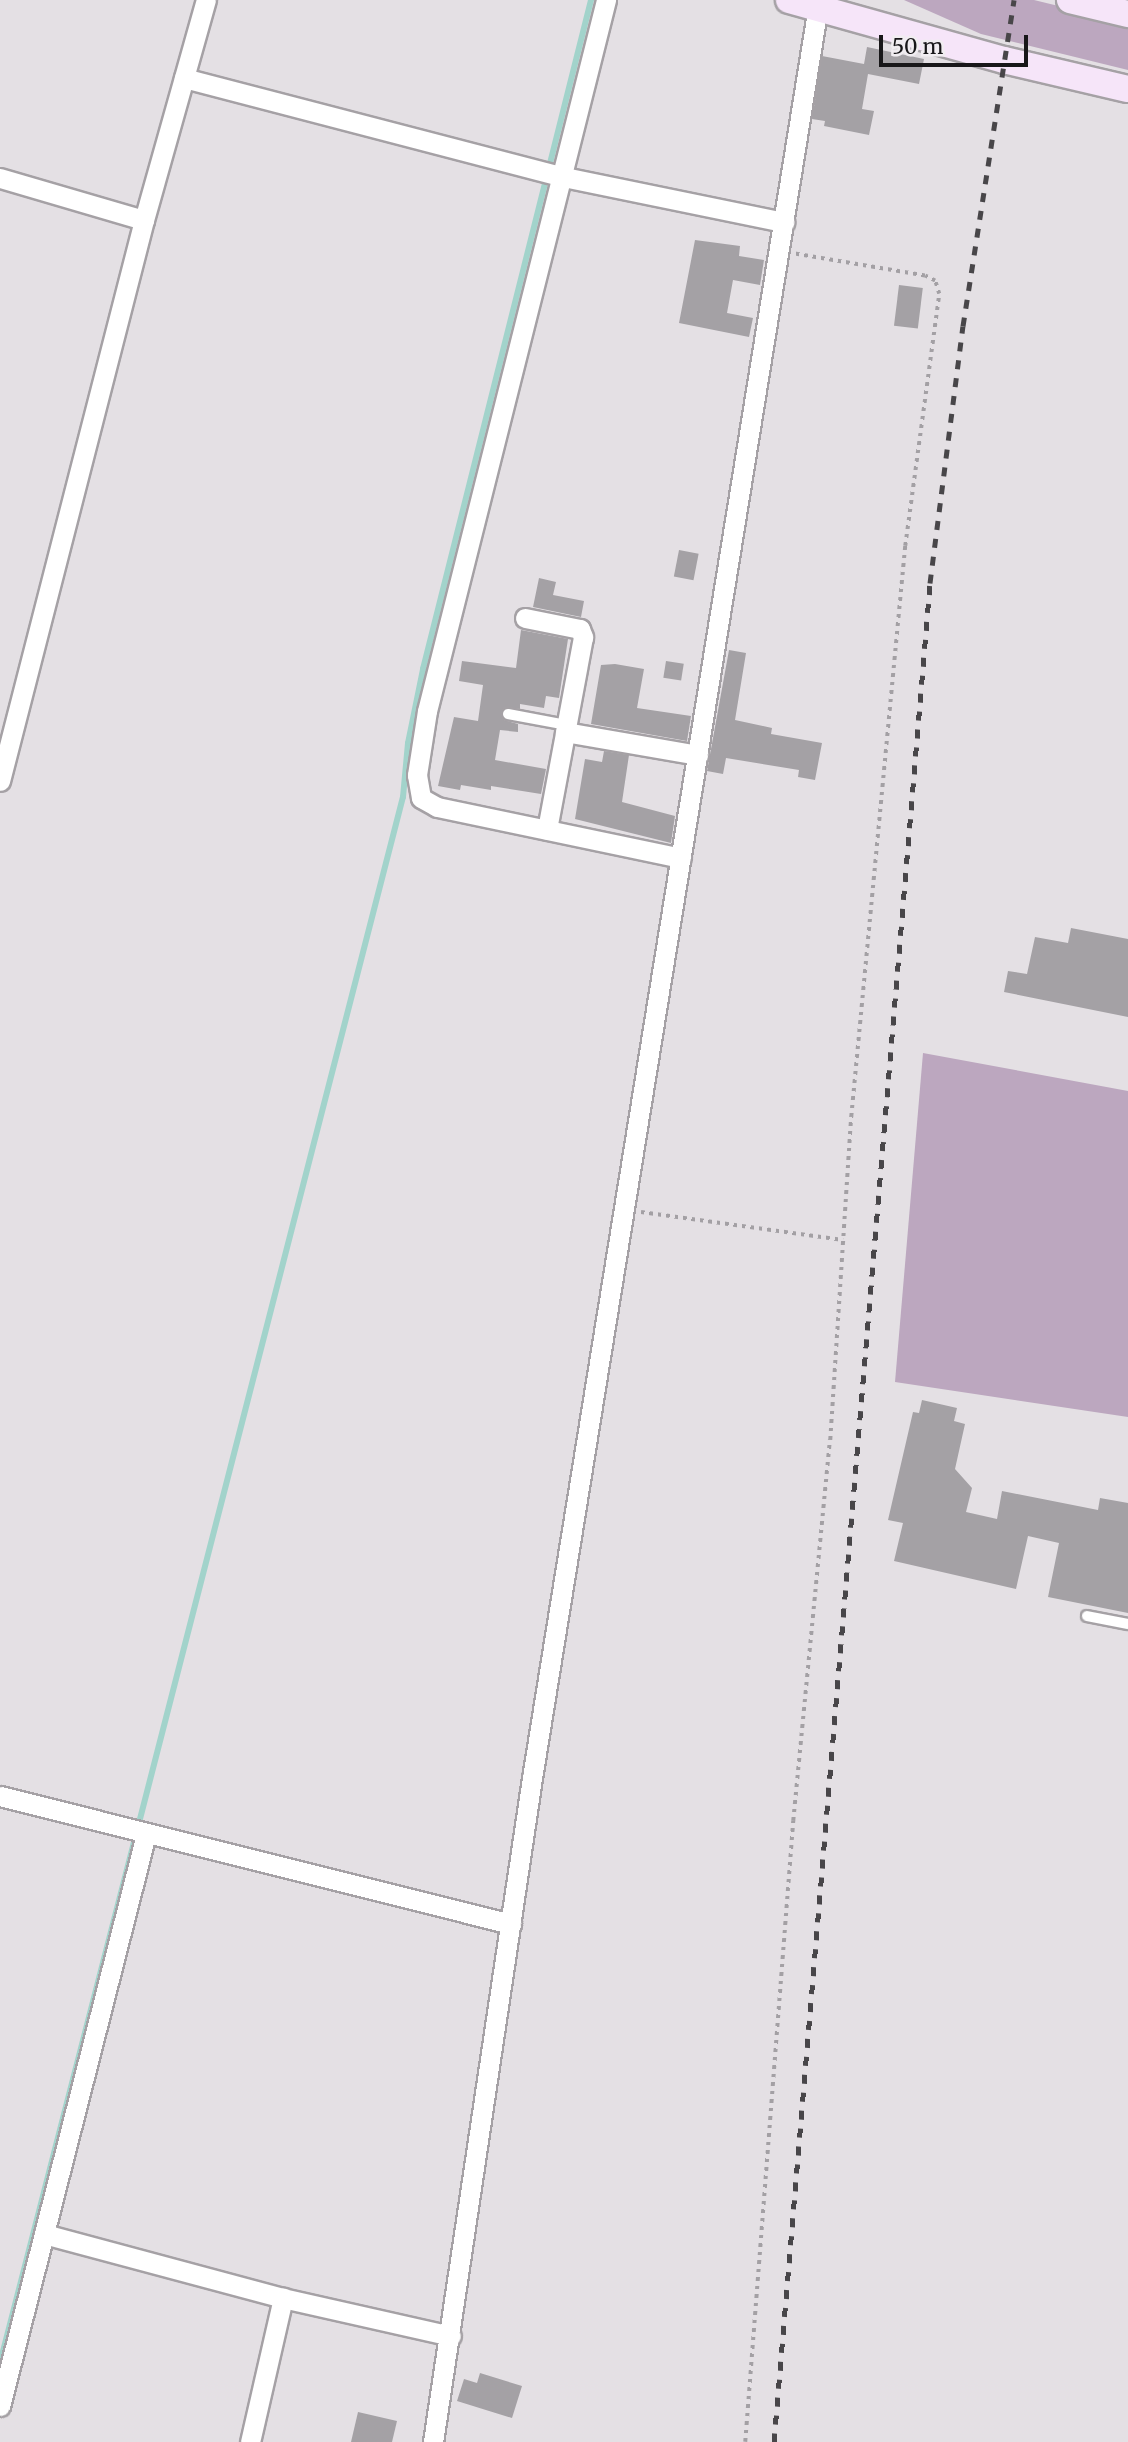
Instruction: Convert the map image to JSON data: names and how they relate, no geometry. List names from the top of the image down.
{
  "scale_bar": "50 m"
}
